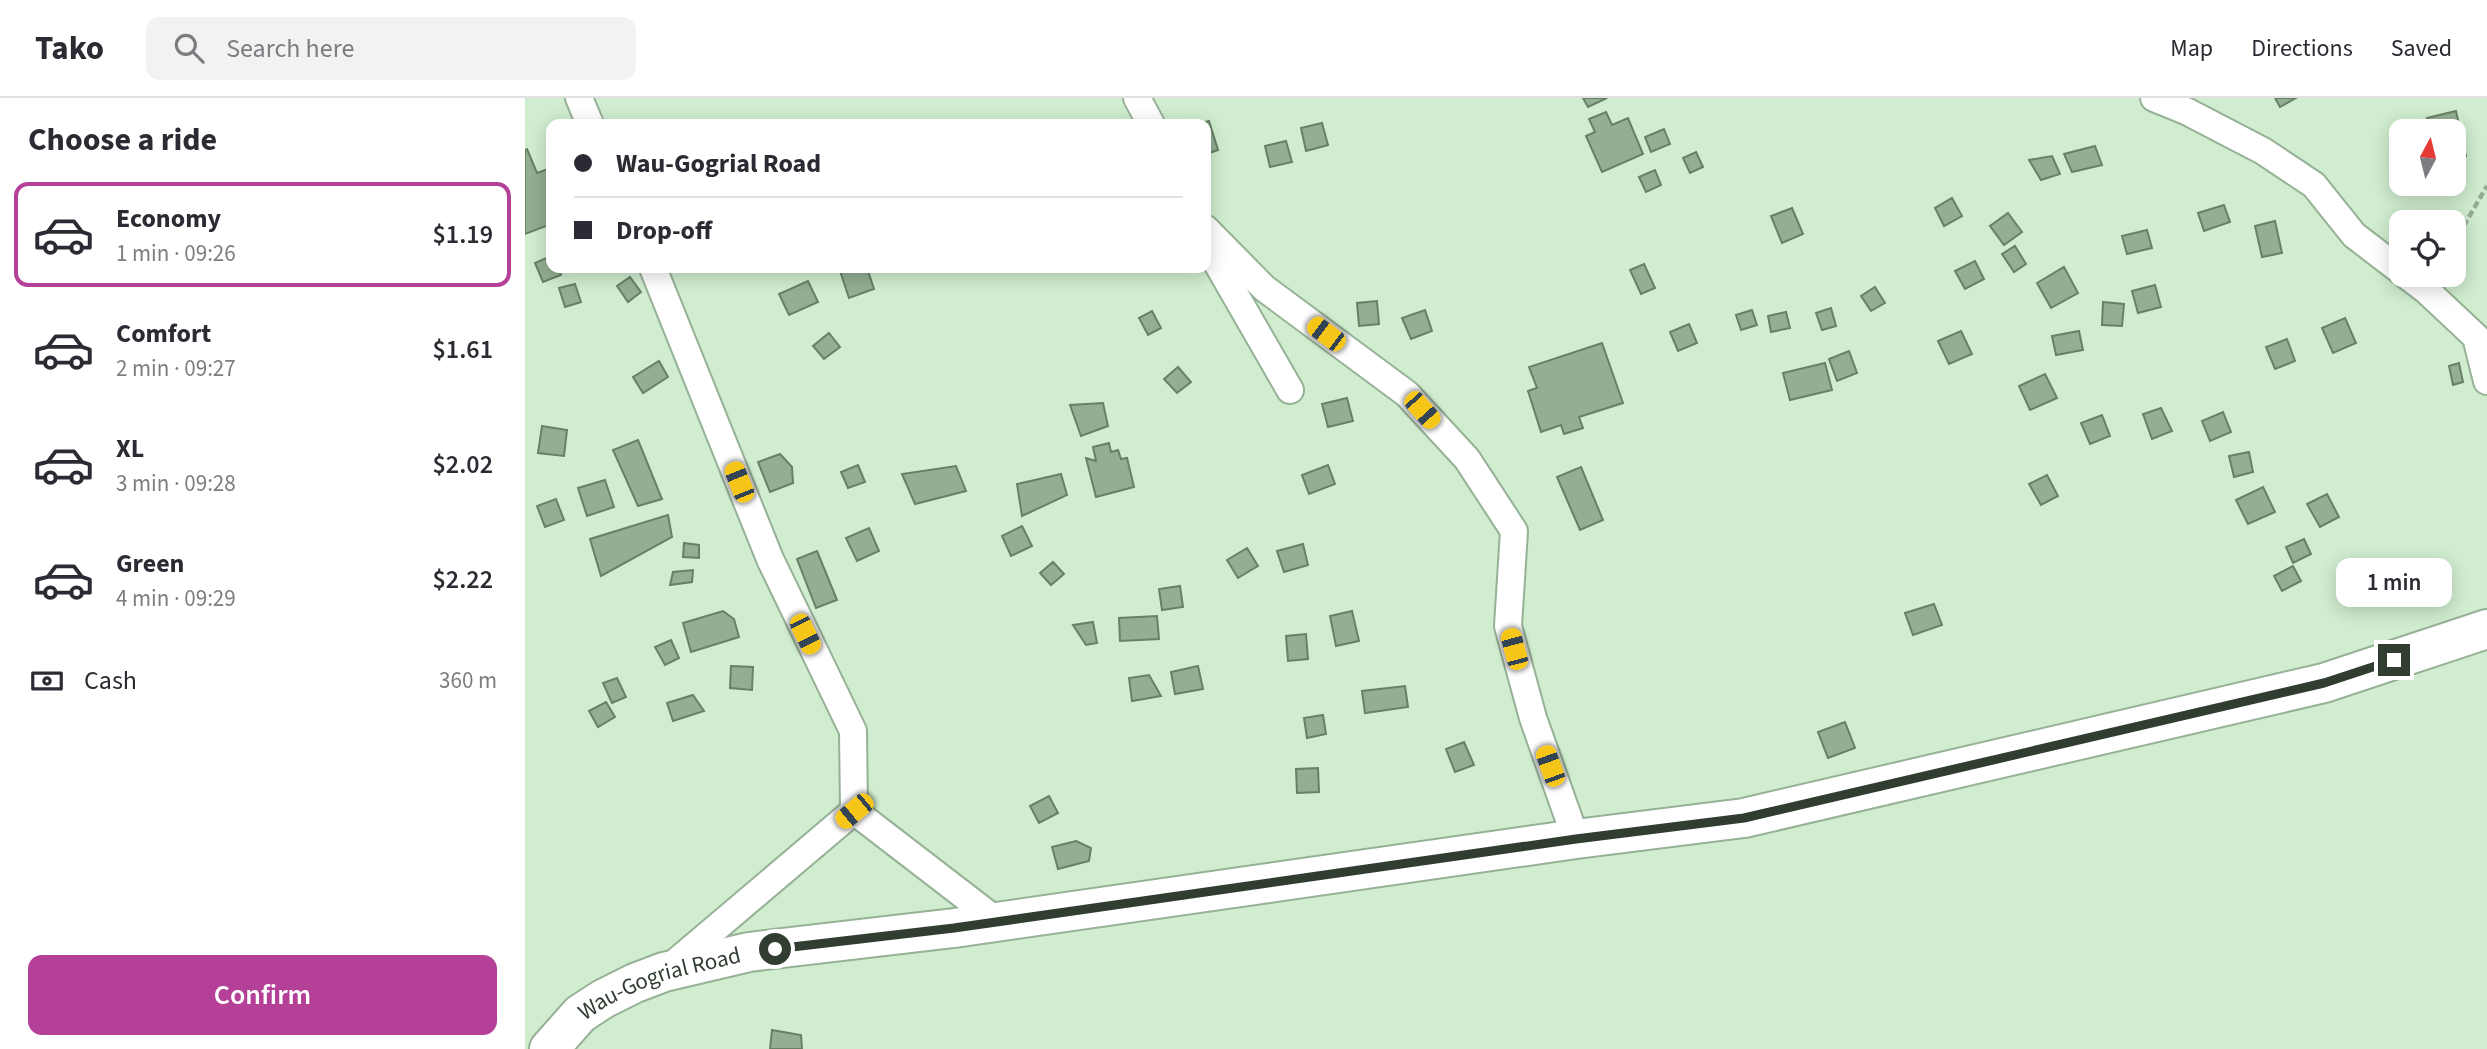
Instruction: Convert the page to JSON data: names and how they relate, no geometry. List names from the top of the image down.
{
  "streets": {
    "main road": ["Wau-Gogrial Road"]
  },
  "north": "top",
  "page": {
    "header": "Tako",
    "search": "Search here",
    "nav": ["Map", "Directions", "Saved"],
    "heading": "Choose a ride",
    "banner": ["Wau-Gogrial Road", "Drop-off"],
    "list": [
      {
        "name": "Economy",
        "note": "1 min · 09:26",
        "value": "$1.19"
      },
      {
        "name": "Comfort",
        "note": "2 min · 09:27",
        "value": "$1.61"
      },
      {
        "name": "XL",
        "note": "3 min · 09:28",
        "value": "$2.02"
      },
      {
        "name": "Green",
        "note": "4 min · 09:29",
        "value": "$2.22"
      }
    ],
    "bubble": "1 min",
    "pay": ["Cash", "360 m"],
    "buttons": "Confirm"
  }
}
